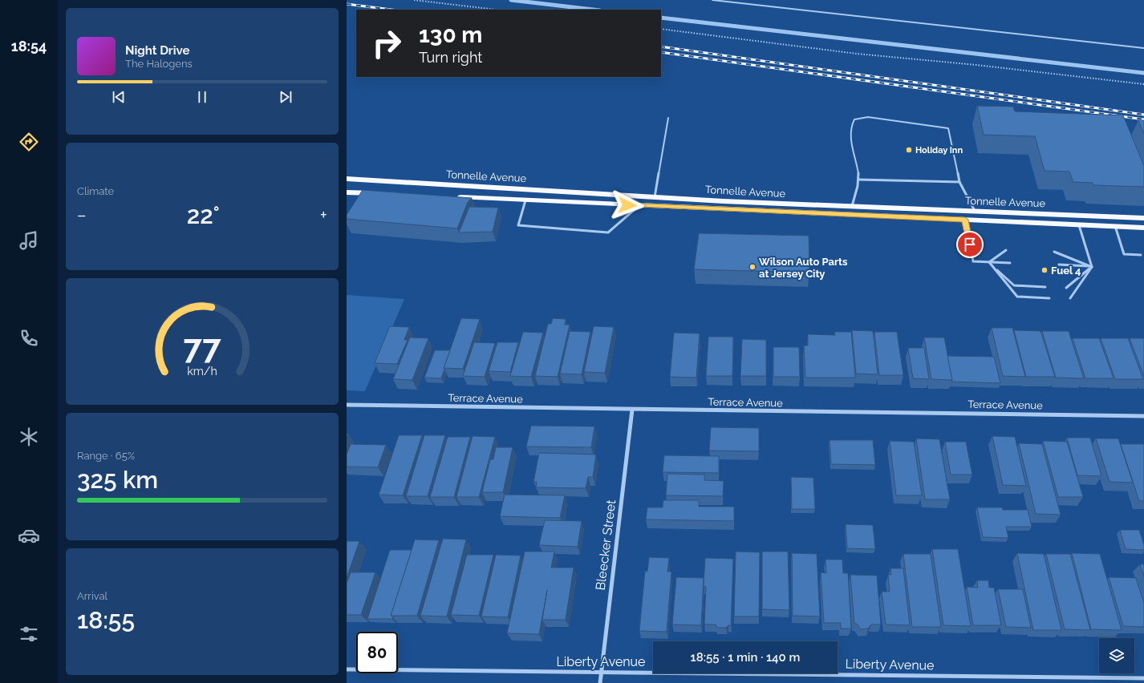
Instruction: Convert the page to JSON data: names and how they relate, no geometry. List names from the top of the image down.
{
  "streets": {
    "highway": ["Tonnelle Avenue"],
    "street": ["Terrace Avenue", "Bleecker Street", "Liberty Avenue"]
  },
  "crossings": [
    ["Terrace Avenue", "Bleecker Street"],
    ["Bleecker Street", "Liberty Avenue"]
  ],
  "places": ["Holiday Inn", "Wilson Auto Parts at Jersey City", "Fuel 4"],
  "page": {
    "tabs": "18:54",
    "turn": ["130 m", "Turn right"],
    "song": ["Night Drive", "The Halogens"],
    "tile": [
      "Climate",
      ["Range · 65%", "325 km"],
      ["Arrival", "18:55"]
    ],
    "heat": ["−", "22°", "+"],
    "limit": "80",
    "trip": "18:55 · 1 min · 140 m",
    "gauge": ["77", "km/h"]
  }
}
